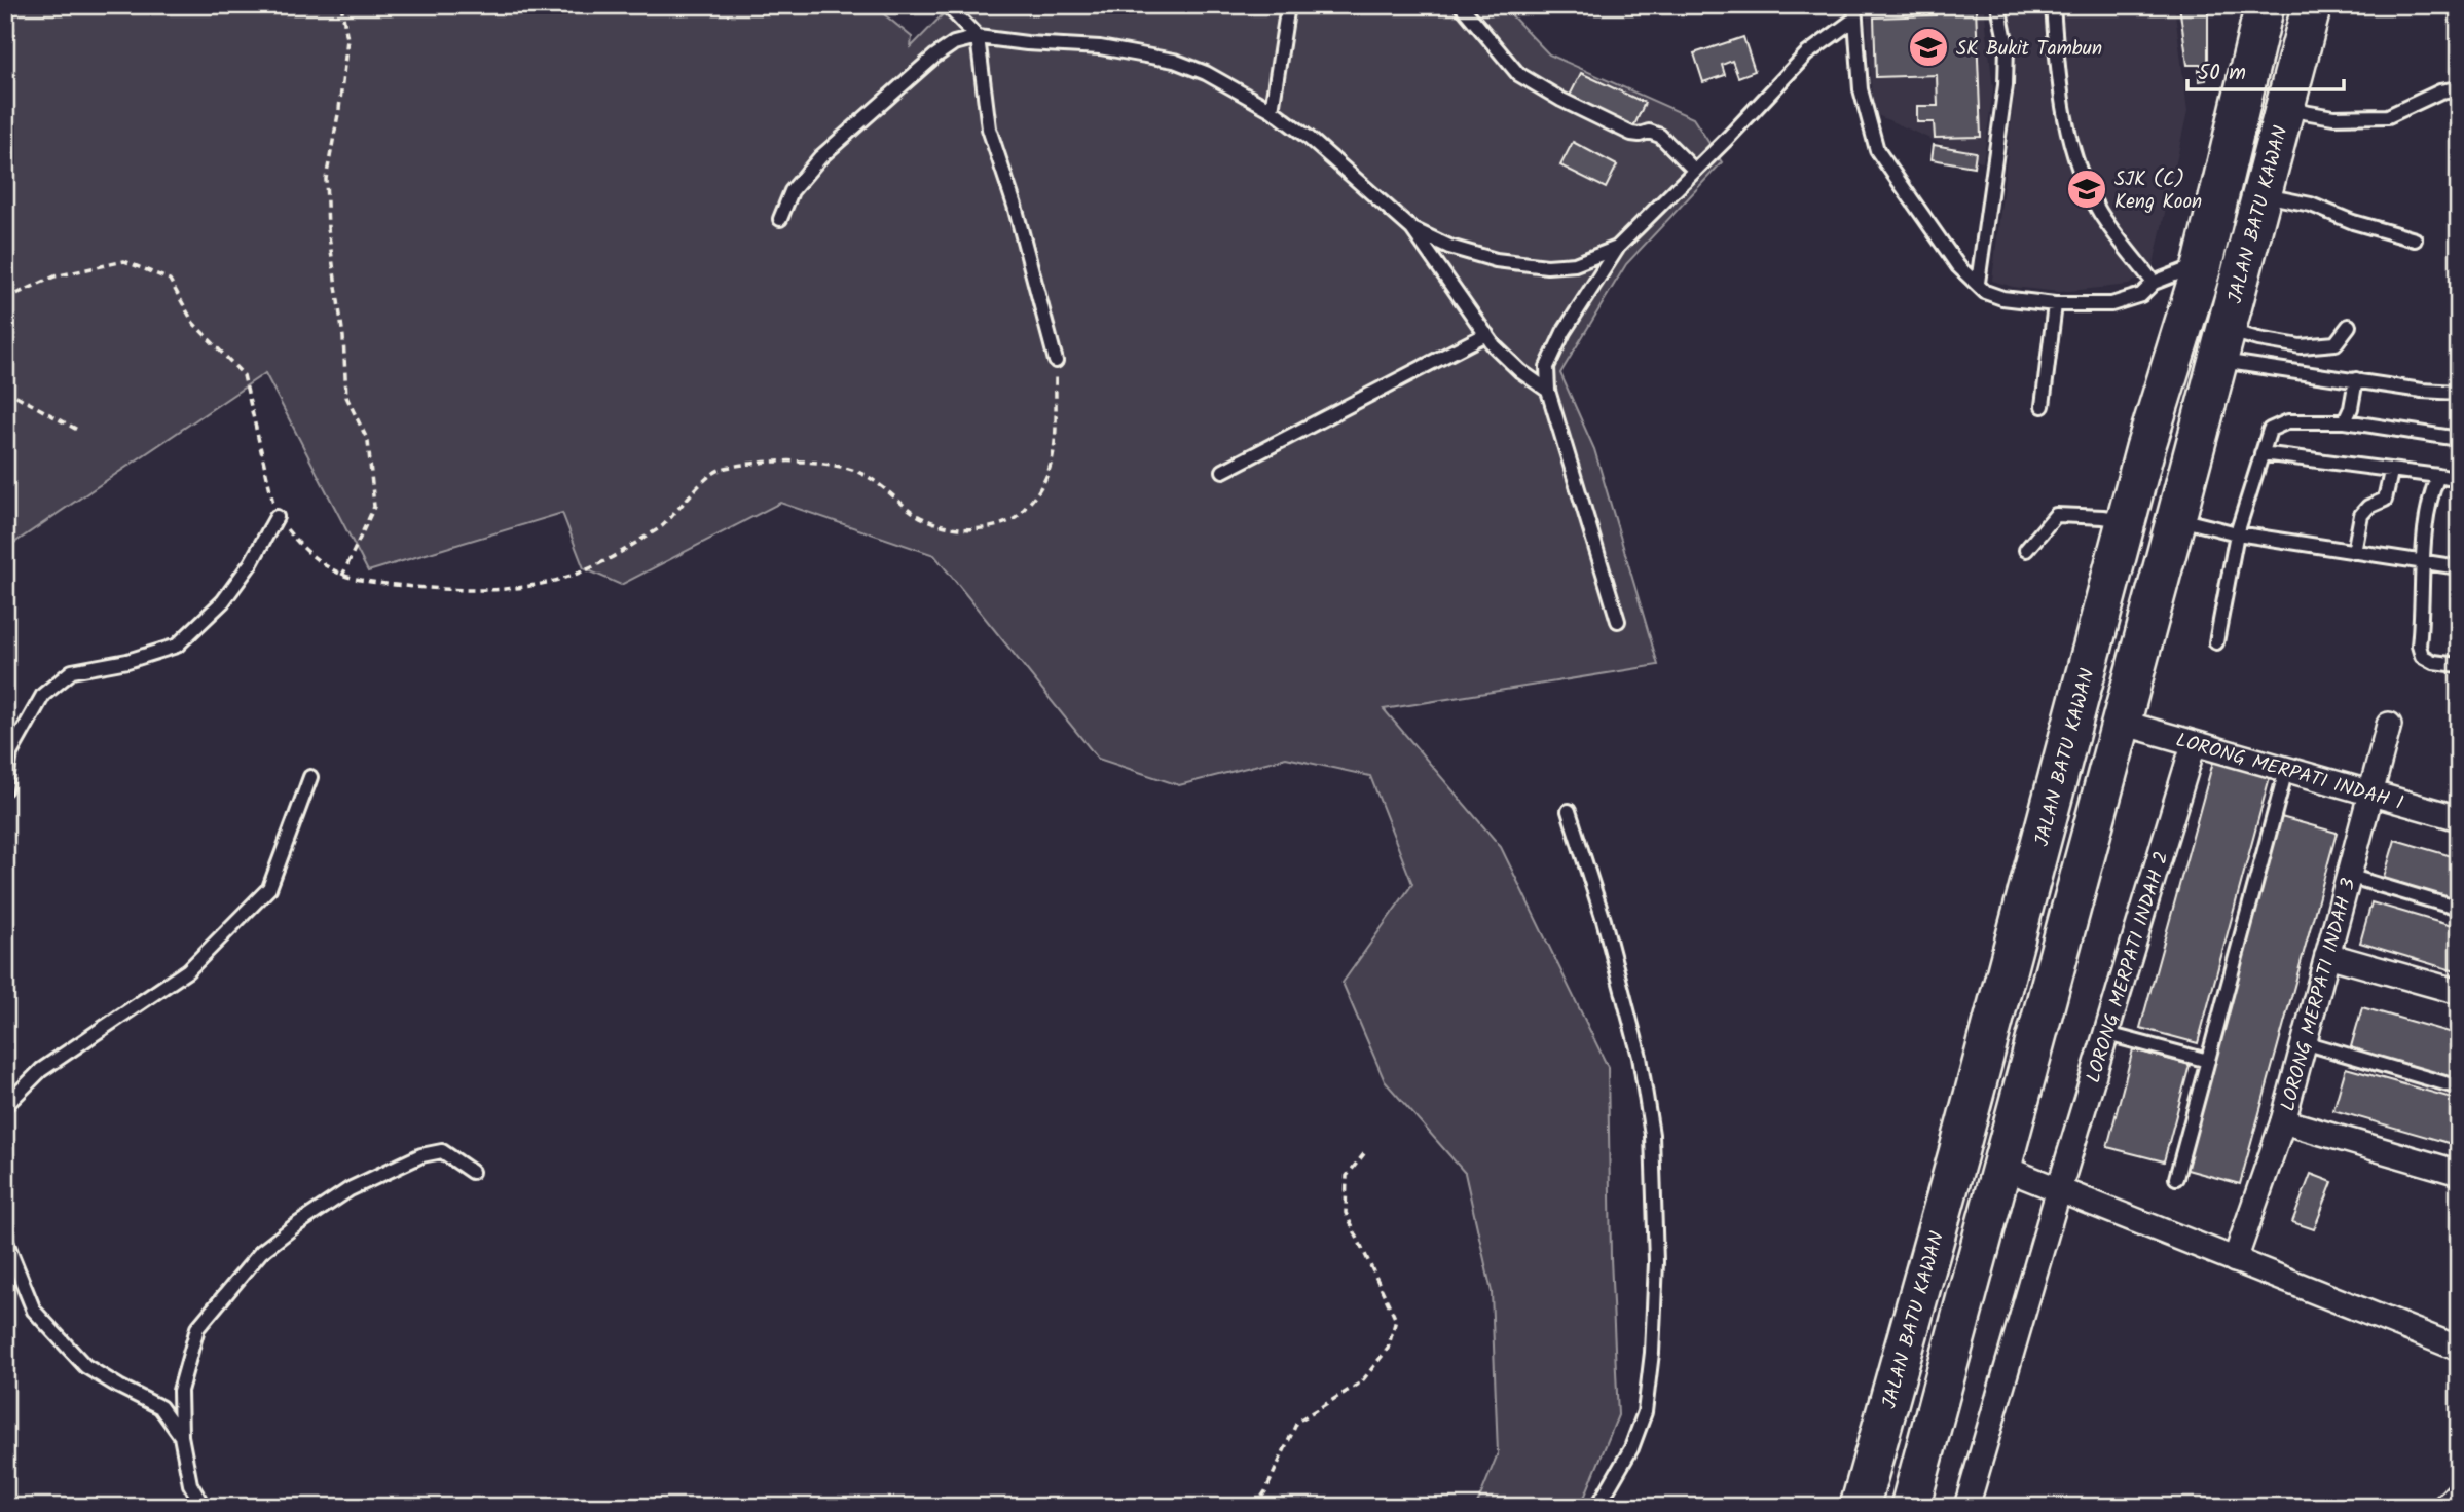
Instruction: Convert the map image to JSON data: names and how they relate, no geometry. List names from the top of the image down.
{
  "streets": {
    "main road": ["JALAN BATU KAWAN"],
    "street": ["LORONG MERPATI INDAH 1", "LORONG MERPATI INDAH 2", "LORONG MERPATI INDAH 3"]
  },
  "crossings": [
    ["JALAN BATU KAWAN", "LORONG MERPATI INDAH 1"],
    ["LORONG MERPATI INDAH 1", "LORONG MERPATI INDAH 2"],
    ["LORONG MERPATI INDAH 1", "LORONG MERPATI INDAH 3"]
  ],
  "places": {
    "school or university": ["SK Bukit Tambun", "SJK (C) Keng Koon"]
  },
  "scale_bar": "50 m"
}
